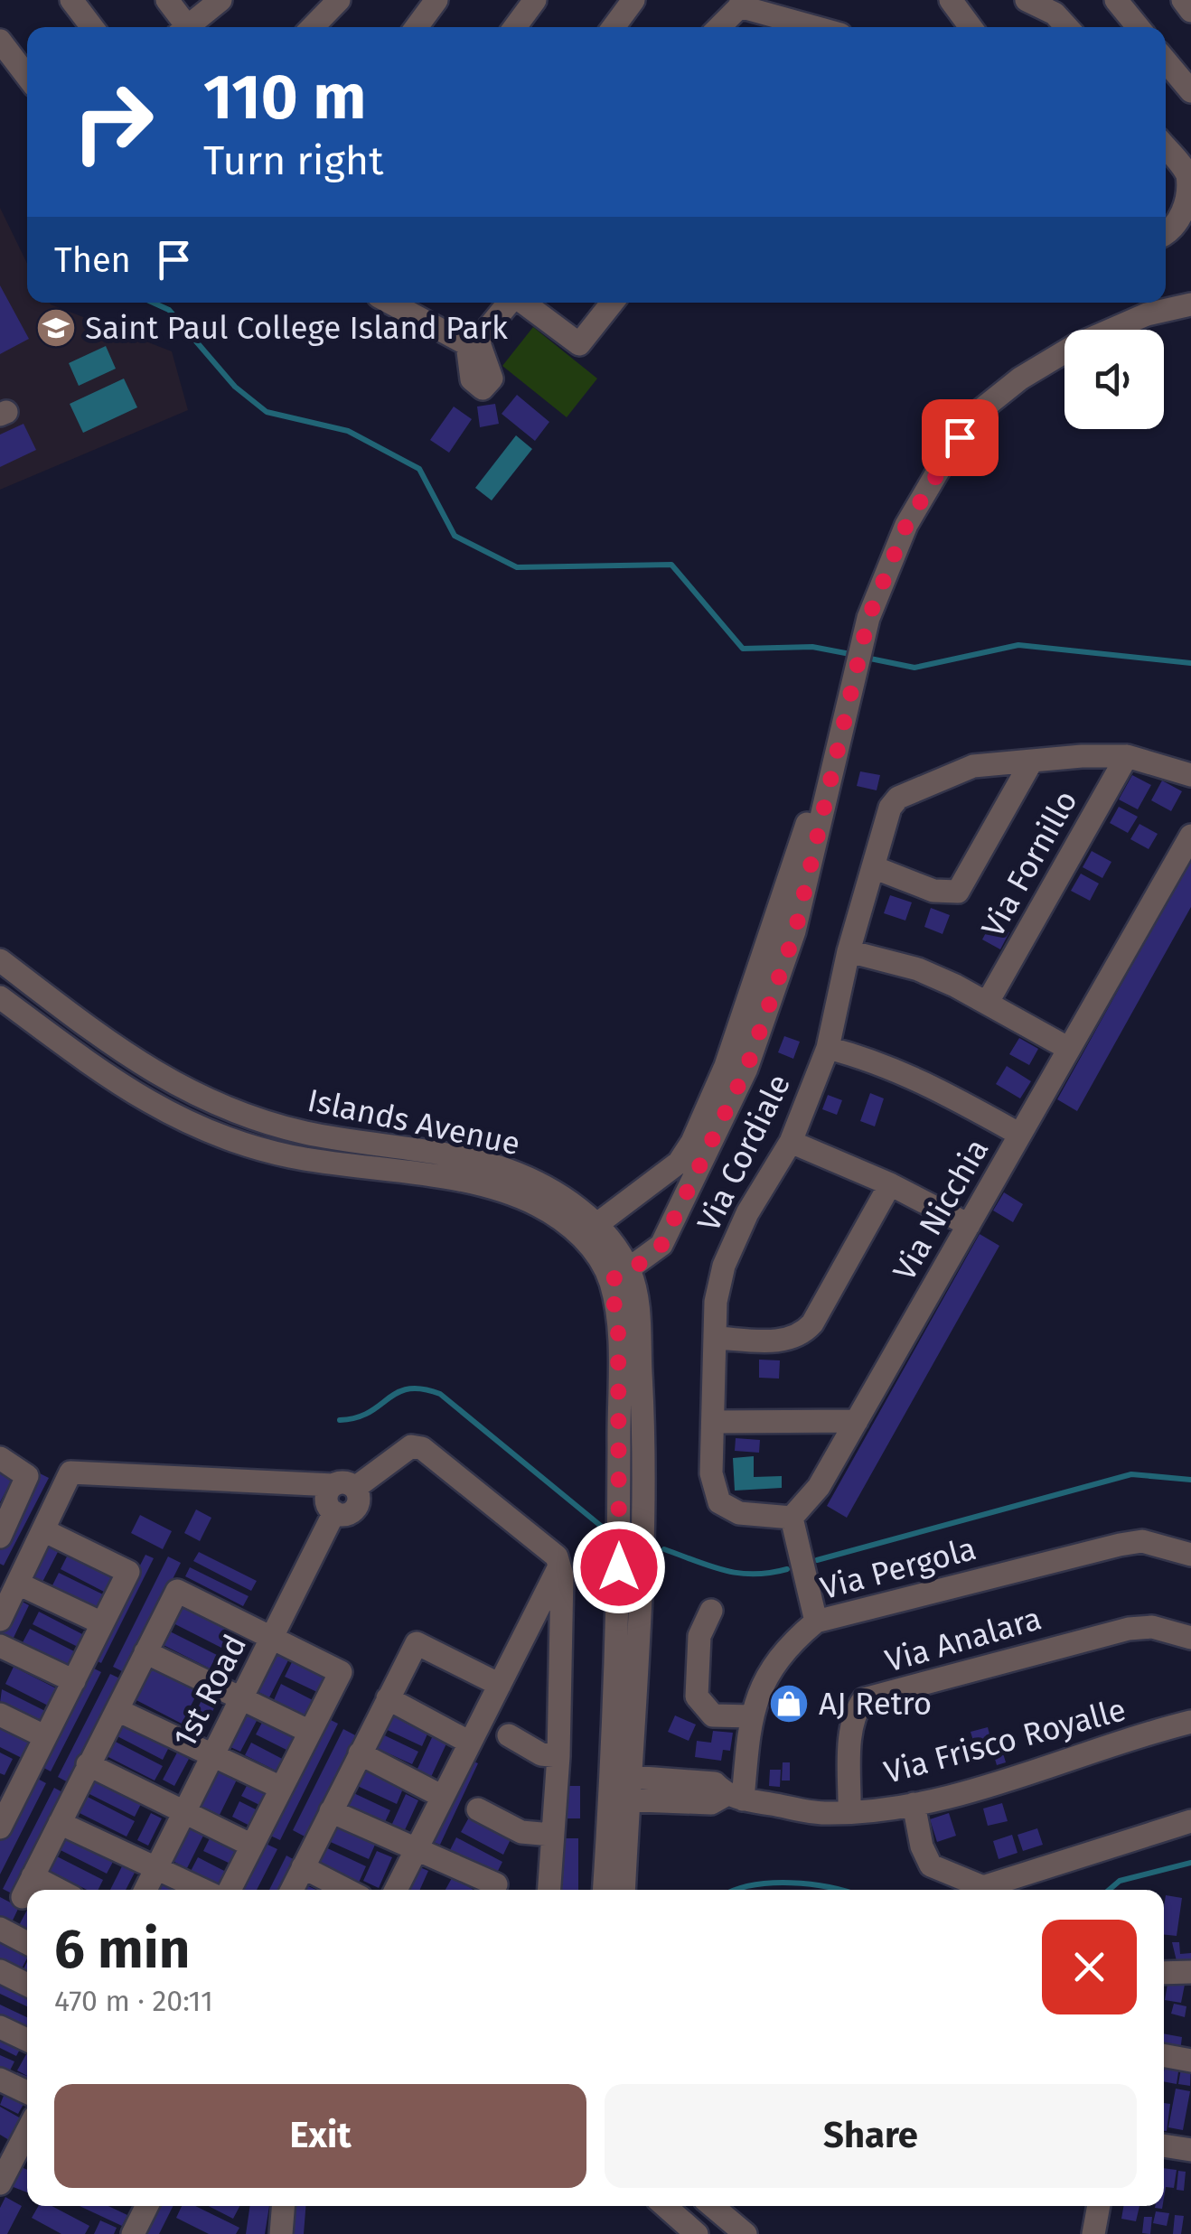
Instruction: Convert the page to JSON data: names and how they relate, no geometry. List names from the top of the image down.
{
  "streets": {
    "street": [
      "Via Fornillo",
      "Islands Avenue",
      "Via Cordiale",
      "Via Nicchia",
      "Via Pergola",
      "Via Analara",
      "1st Road",
      "Via Frisco Royalle"
    ]
  },
  "crossings": [
    ["Via Fornillo", "Via Cordiale"],
    ["Islands Avenue", "Via Frisco Royalle"],
    ["Via Cordiale", "Via Nicchia"],
    ["Via Pergola", "Via Frisco Royalle"],
    ["Via Analara", "Via Frisco Royalle"]
  ],
  "places": {
    "school or university": ["Saint Paul College Island Park"],
    "shop": ["AJ Retro"]
  },
  "page": {
    "turn": ["110 m", "Turn right"],
    "then": "Then",
    "heading": ["6 min", "470 m · 20:11"],
    "buttons": ["Exit", "Share"]
  }
}
